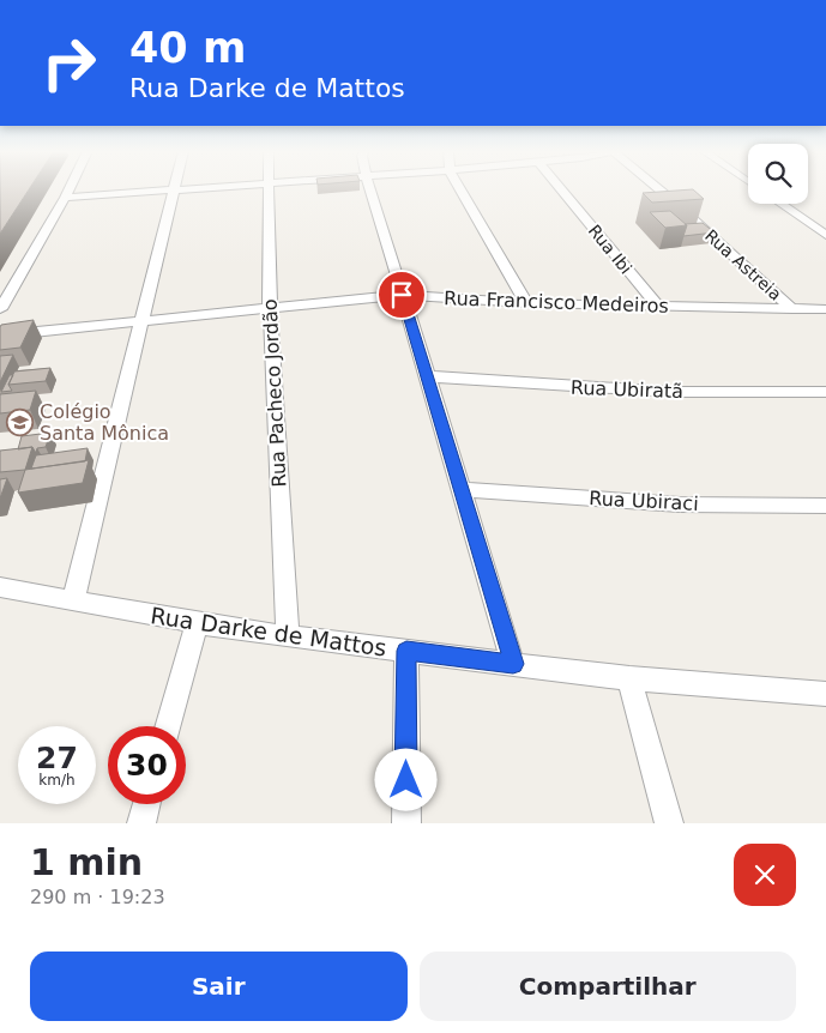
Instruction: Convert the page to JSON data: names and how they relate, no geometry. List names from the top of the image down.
{
  "streets": {
    "street": [
      "Rua Ibi",
      "Rua Astreia",
      "Rua Francisco Medeiros",
      "Rua Ubiratã",
      "Rua Pacheco Jordão",
      "Rua Ubiraci",
      "Rua Darke de Mattos"
    ]
  },
  "crossings": [
    ["Rua Ibi", "Rua Francisco Medeiros"],
    ["Rua Astreia", "Rua Francisco Medeiros"],
    ["Rua Francisco Medeiros", "Rua Pacheco Jordão"],
    ["Rua Pacheco Jordão", "Rua Darke de Mattos"]
  ],
  "places": {
    "school or university": ["Colégio Santa Mônica"]
  },
  "page": {
    "turn": ["40 m", "Rua Darke de Mattos"],
    "speed": "27 km/h",
    "limit": "30",
    "heading": ["1 min", "290 m · 19:23"],
    "buttons": ["Sair", "Compartilhar"]
  }
}
